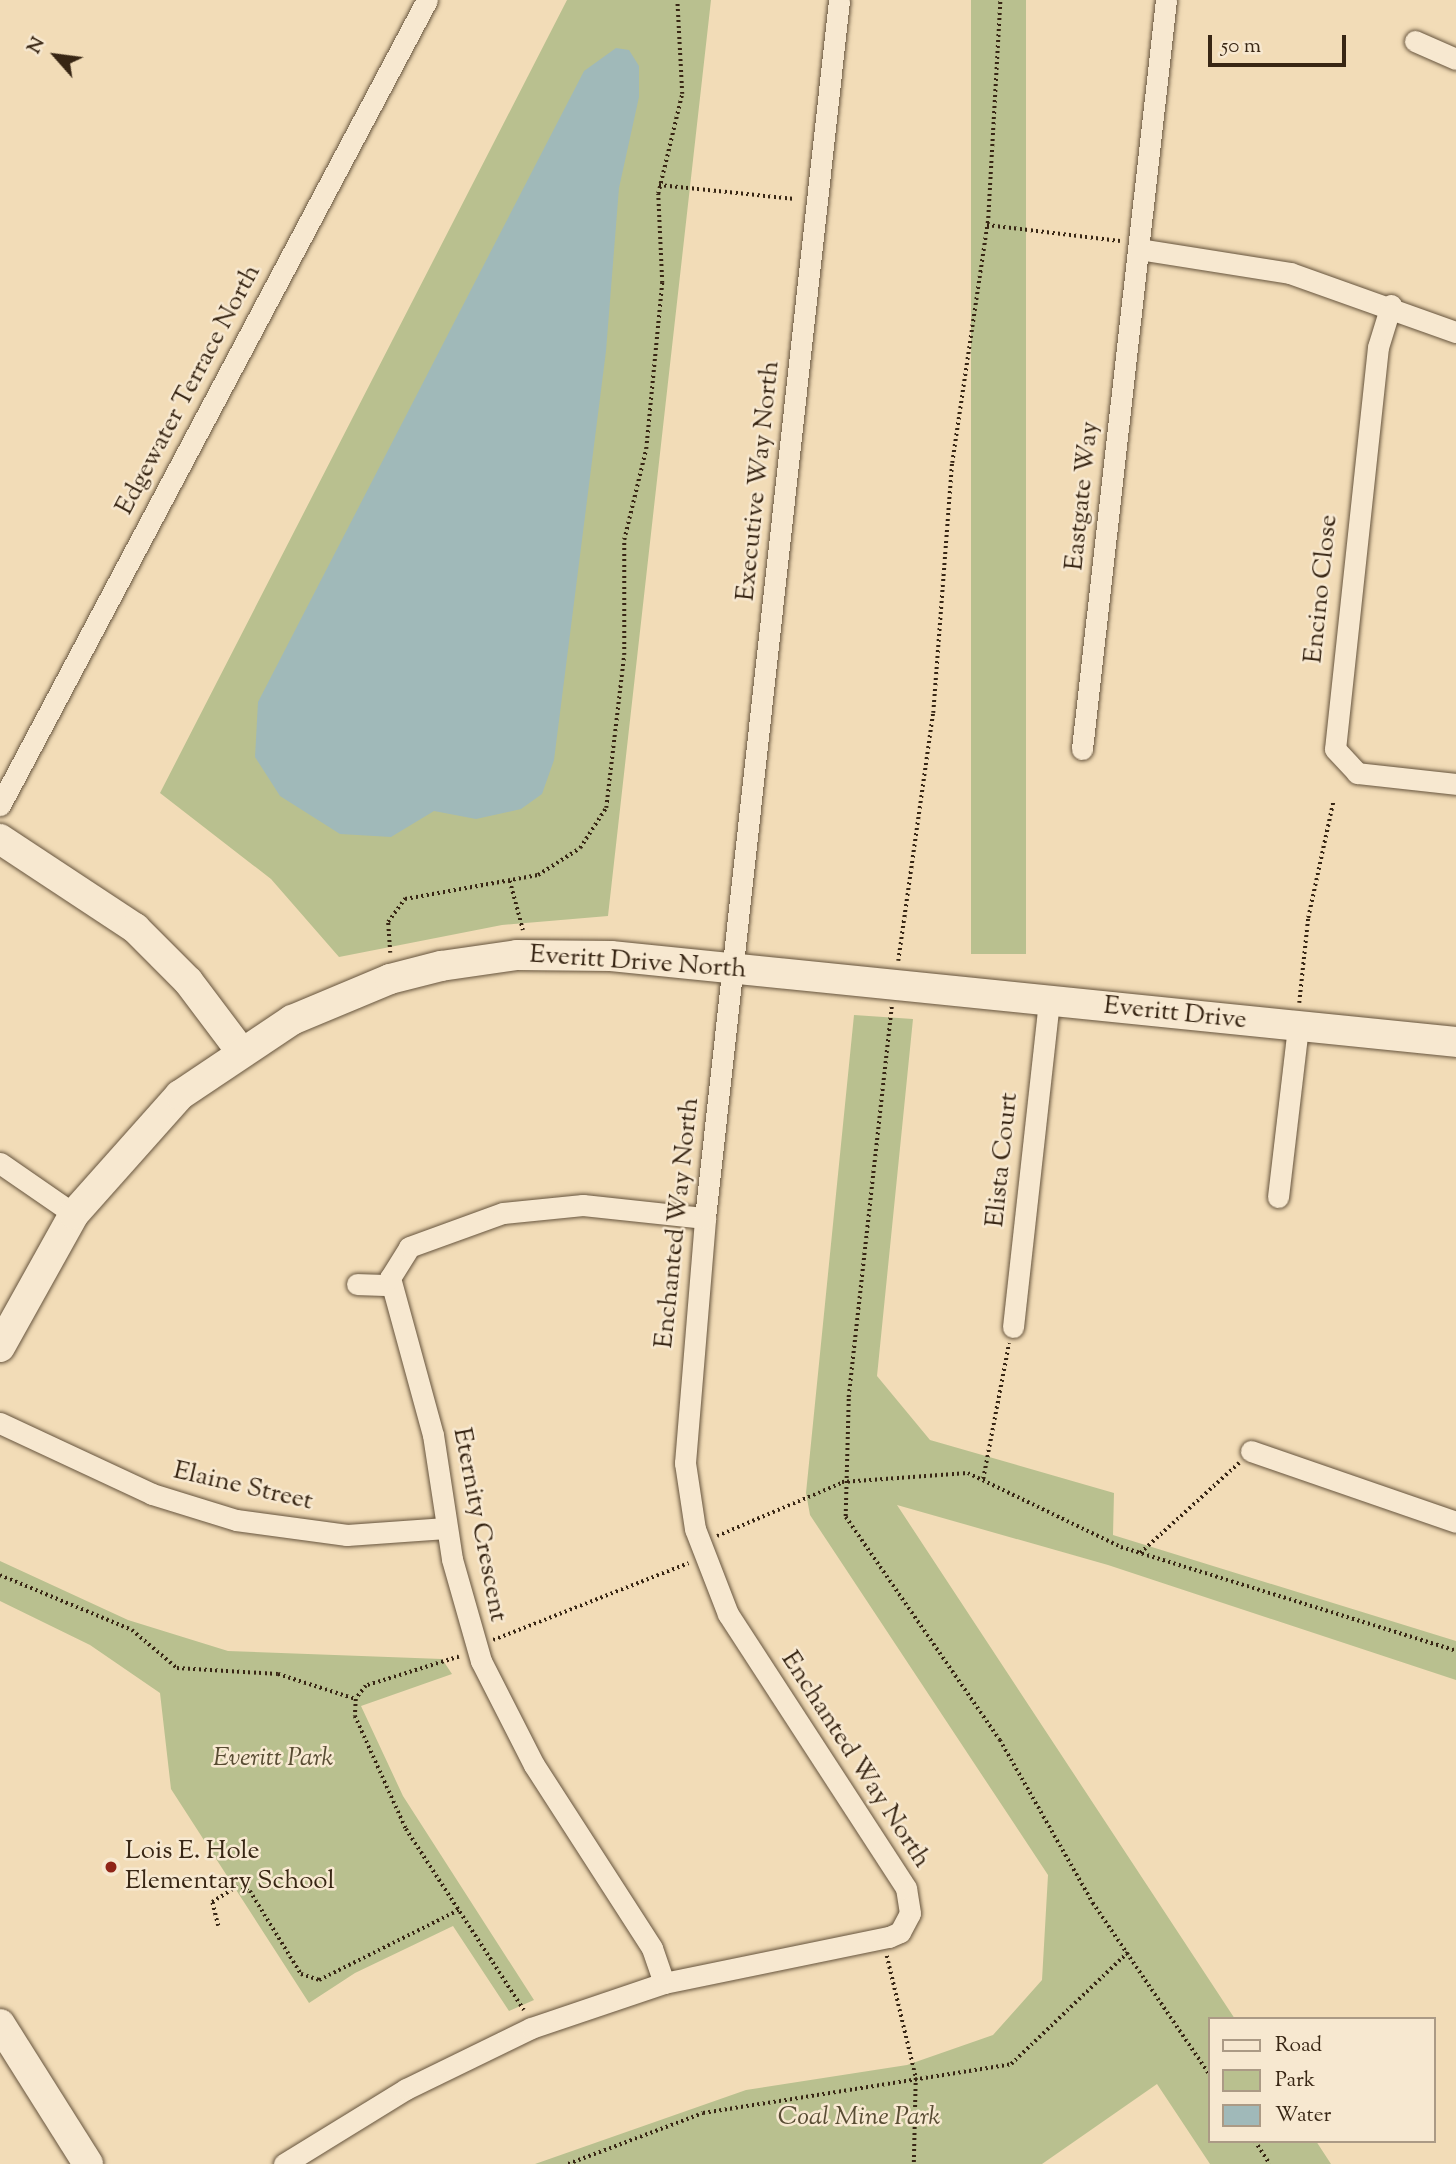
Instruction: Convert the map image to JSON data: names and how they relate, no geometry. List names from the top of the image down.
{
  "streets": {
    "street": [
      "Edgewater Terrace North",
      "Executive Way North",
      "Eastgate Way",
      "Encino Close",
      "Everitt Drive North",
      "Everitt Drive",
      "Elista Court",
      "Enchanted Way North",
      "Elaine Street",
      "Eternity Crescent"
    ]
  },
  "crossings": [
    ["Executive Way North", "Everitt Drive North"],
    ["Executive Way North", "Enchanted Way North"],
    ["Everitt Drive North", "Everitt Drive"],
    ["Everitt Drive North", "Enchanted Way North"],
    ["Everitt Drive", "Elista Court"],
    ["Enchanted Way North", "Eternity Crescent"],
    ["Elaine Street", "Eternity Crescent"]
  ],
  "parks": ["Everitt Park", "Coal Mine Park"],
  "places": ["Lois E. Hole Elementary School"],
  "legend": ["Road", "Park", "Water"],
  "scale_bar": "50 m",
  "north": "top left"
}
